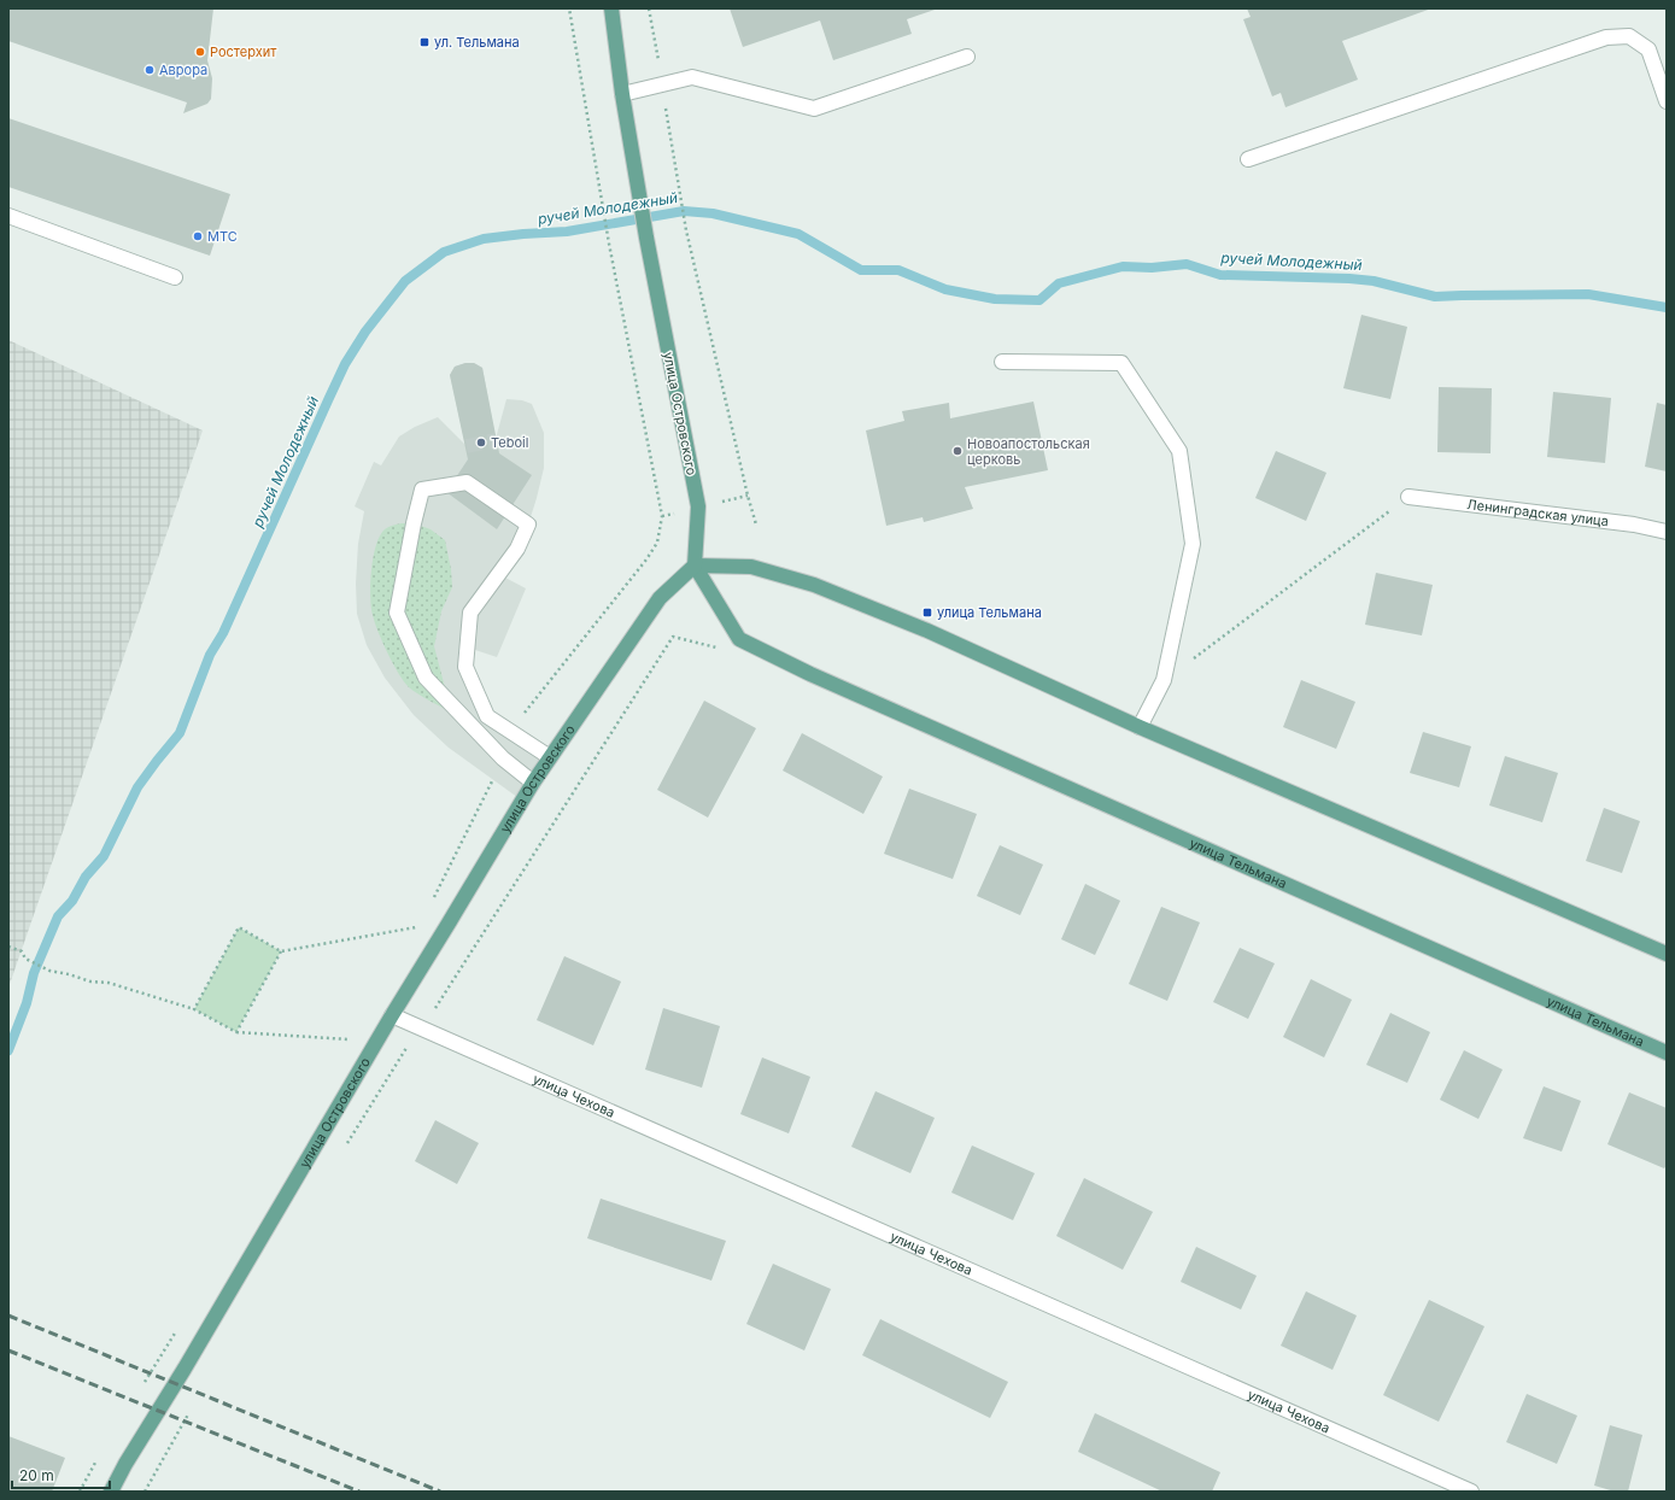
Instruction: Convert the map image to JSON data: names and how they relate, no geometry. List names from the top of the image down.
{
  "streets": {
    "main road": ["улица Островского", "улица Тельмана"],
    "street": ["Ленинградская улица", "улица Чехова"]
  },
  "crossings": [
    ["улица Островского", "улица Тельмана"],
    ["улица Островского", "улица Чехова"]
  ],
  "water": ["ручей Молодежный"],
  "places": {
    "transit": ["ул. Тельмана", "улица Тельмана"],
    "other": [
      "Ростерхит",
      "Аврора",
      "МТС",
      "Teboil",
      "Новоапостольская церковь"
    ]
  },
  "scale_bar": "20 m"
}
